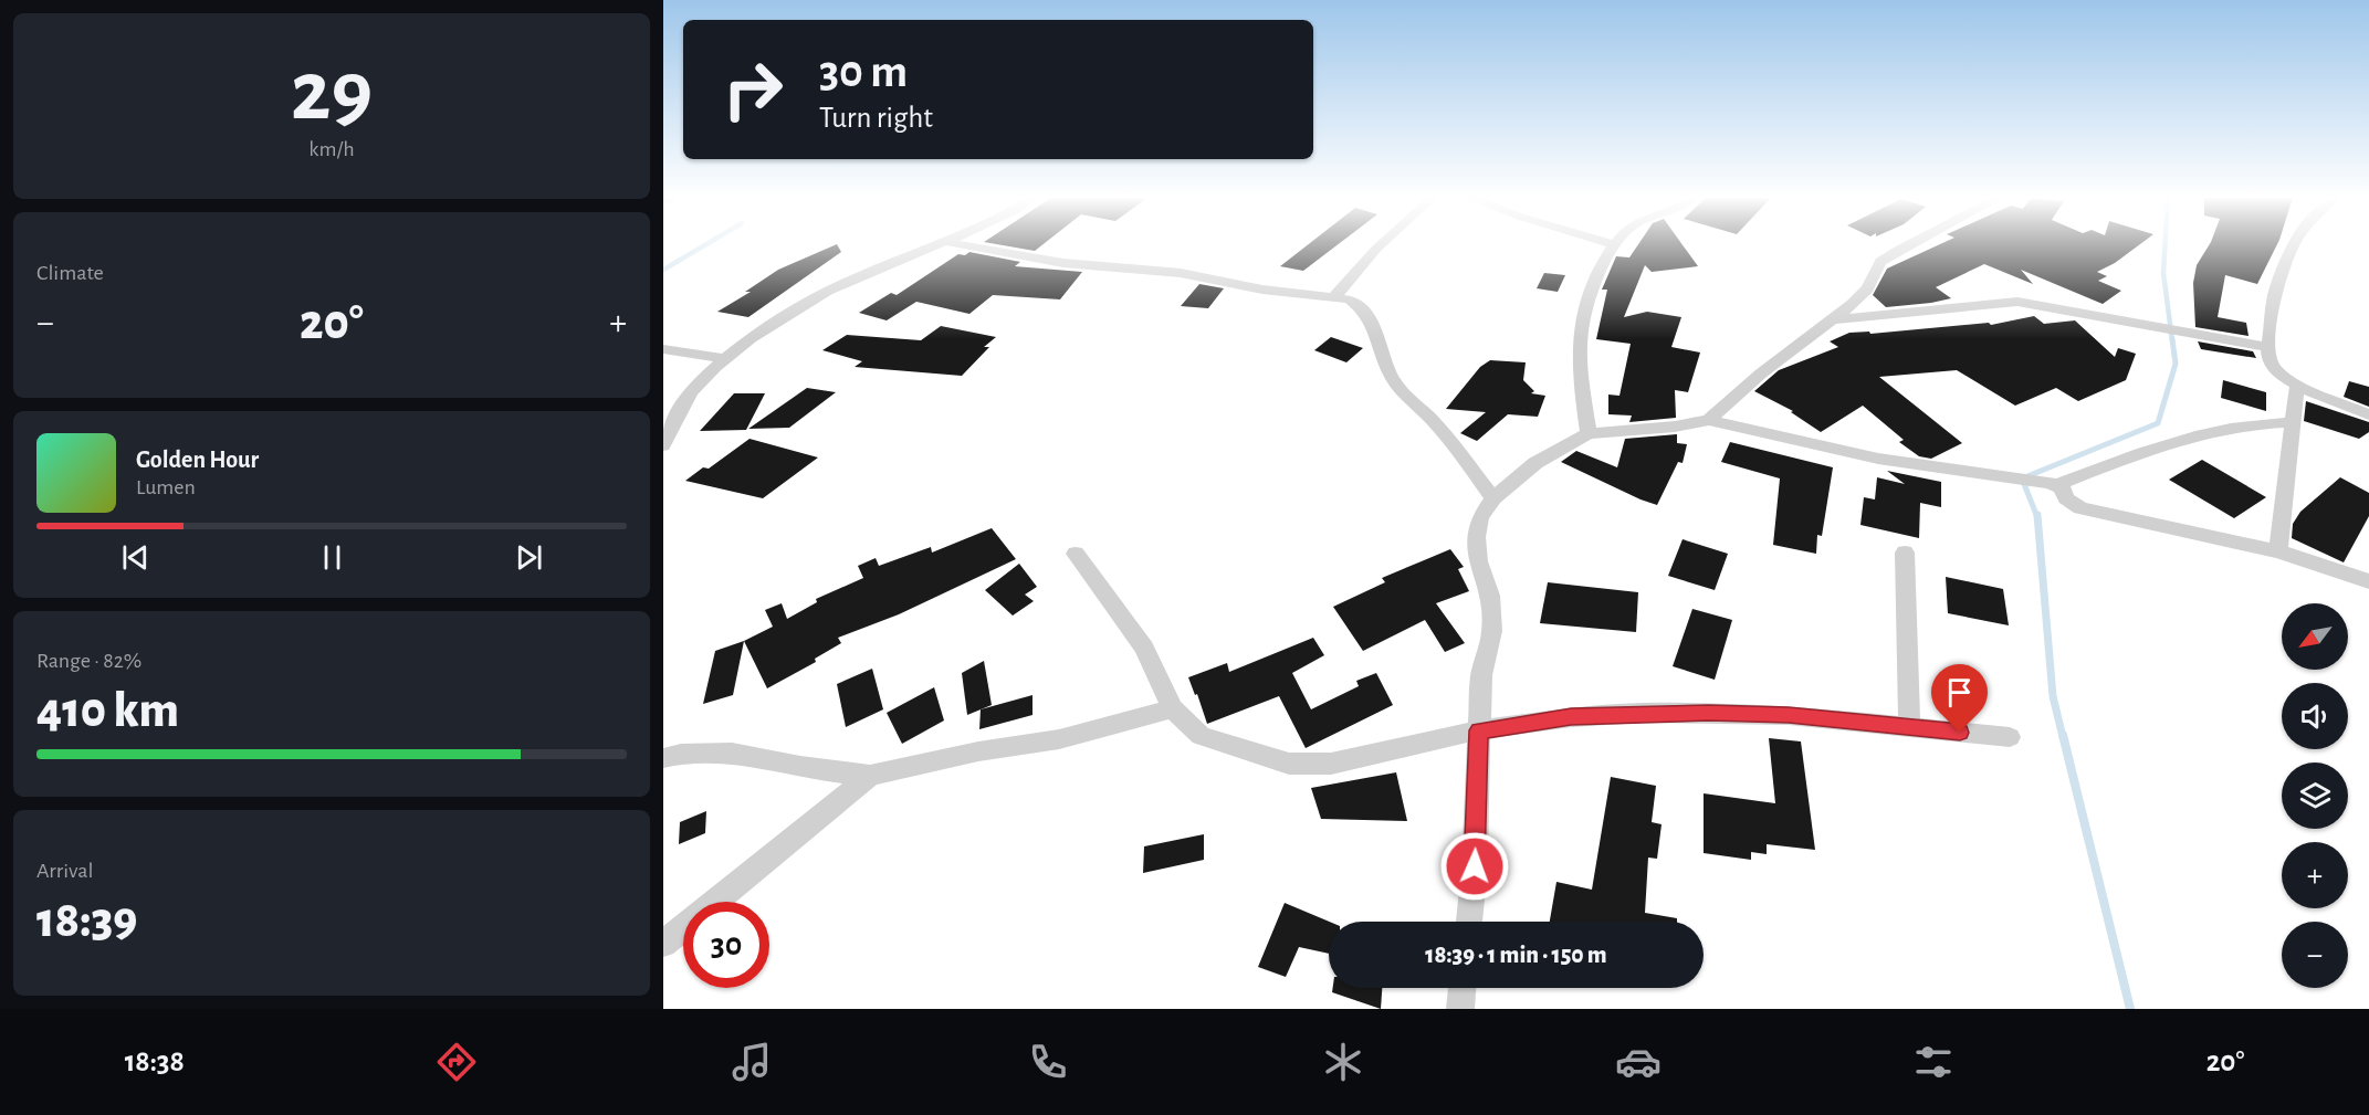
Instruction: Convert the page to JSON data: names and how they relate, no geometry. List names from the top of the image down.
{
  "north": "bottom left",
  "page": {
    "tile": [
      ["29", "km/h"],
      "Climate",
      ["Range · 82%", "410 km"],
      ["Arrival", "18:39"]
    ],
    "turn": ["30 m", "Turn right"],
    "heat": ["−", "20°", "+"],
    "song": ["Golden Hour", "Lumen"],
    "map_buttons": ["+", "−"],
    "limit": "30",
    "trip": "18:39 · 1 min · 150 m",
    "tabs": ["18:38", "20°"]
  }
}
